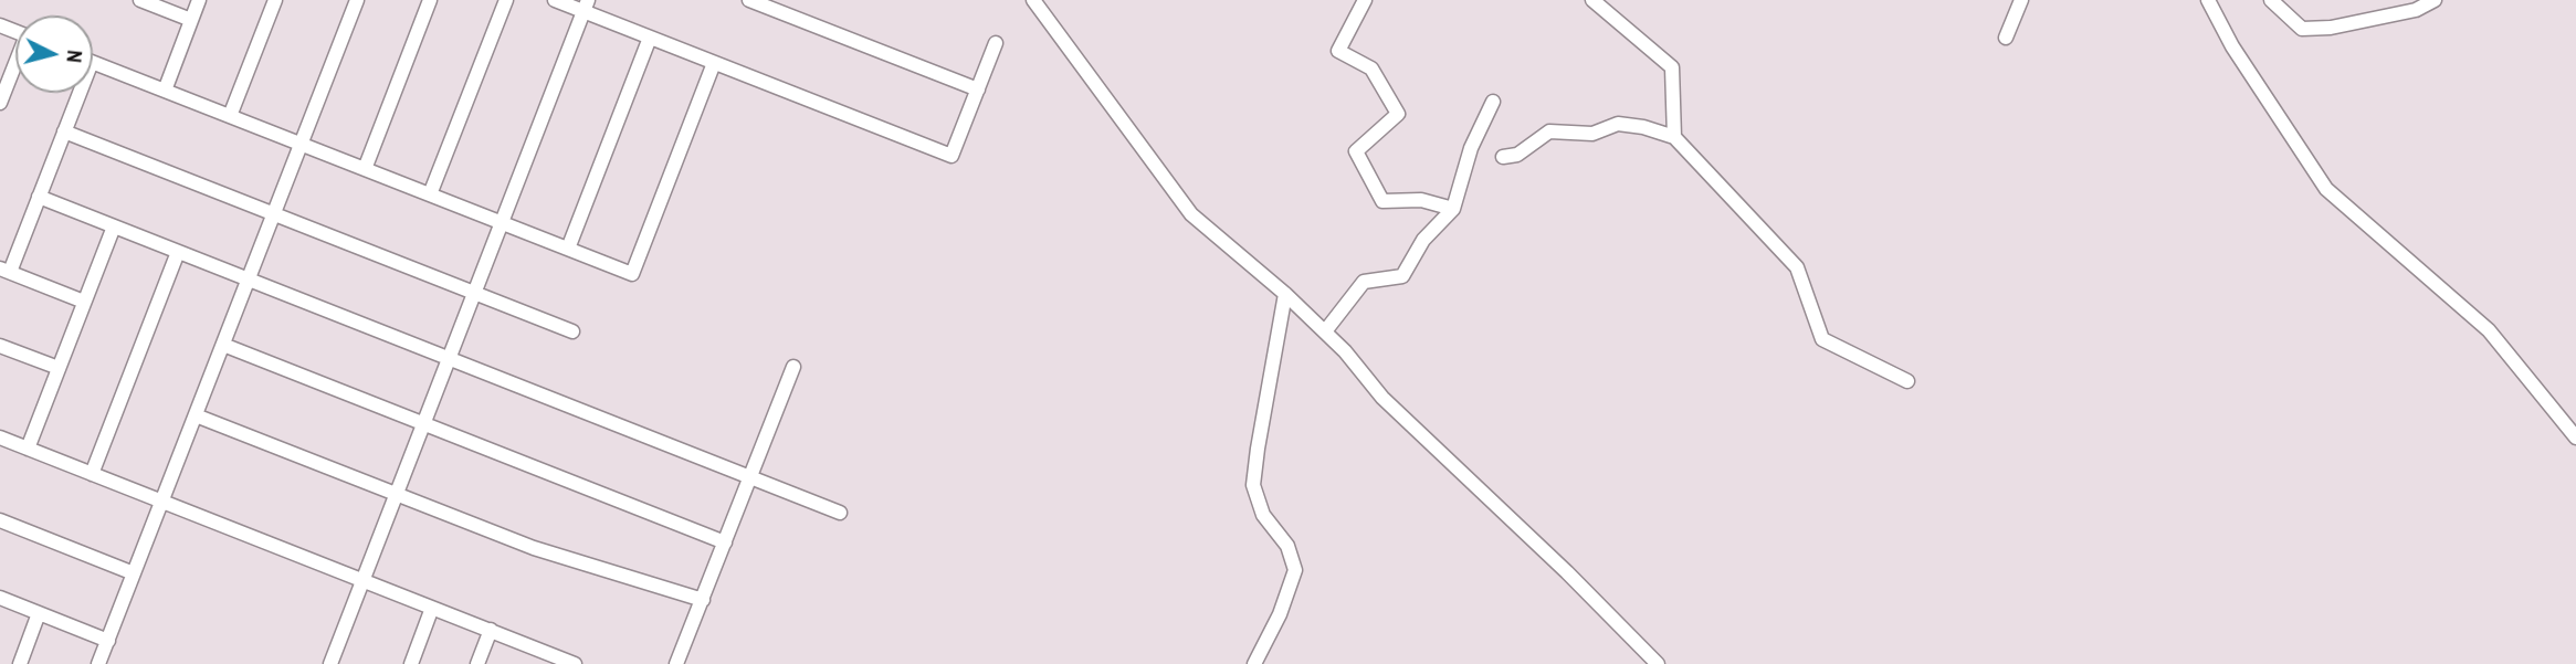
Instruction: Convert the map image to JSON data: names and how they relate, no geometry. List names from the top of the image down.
{
  "north": "right"
}
